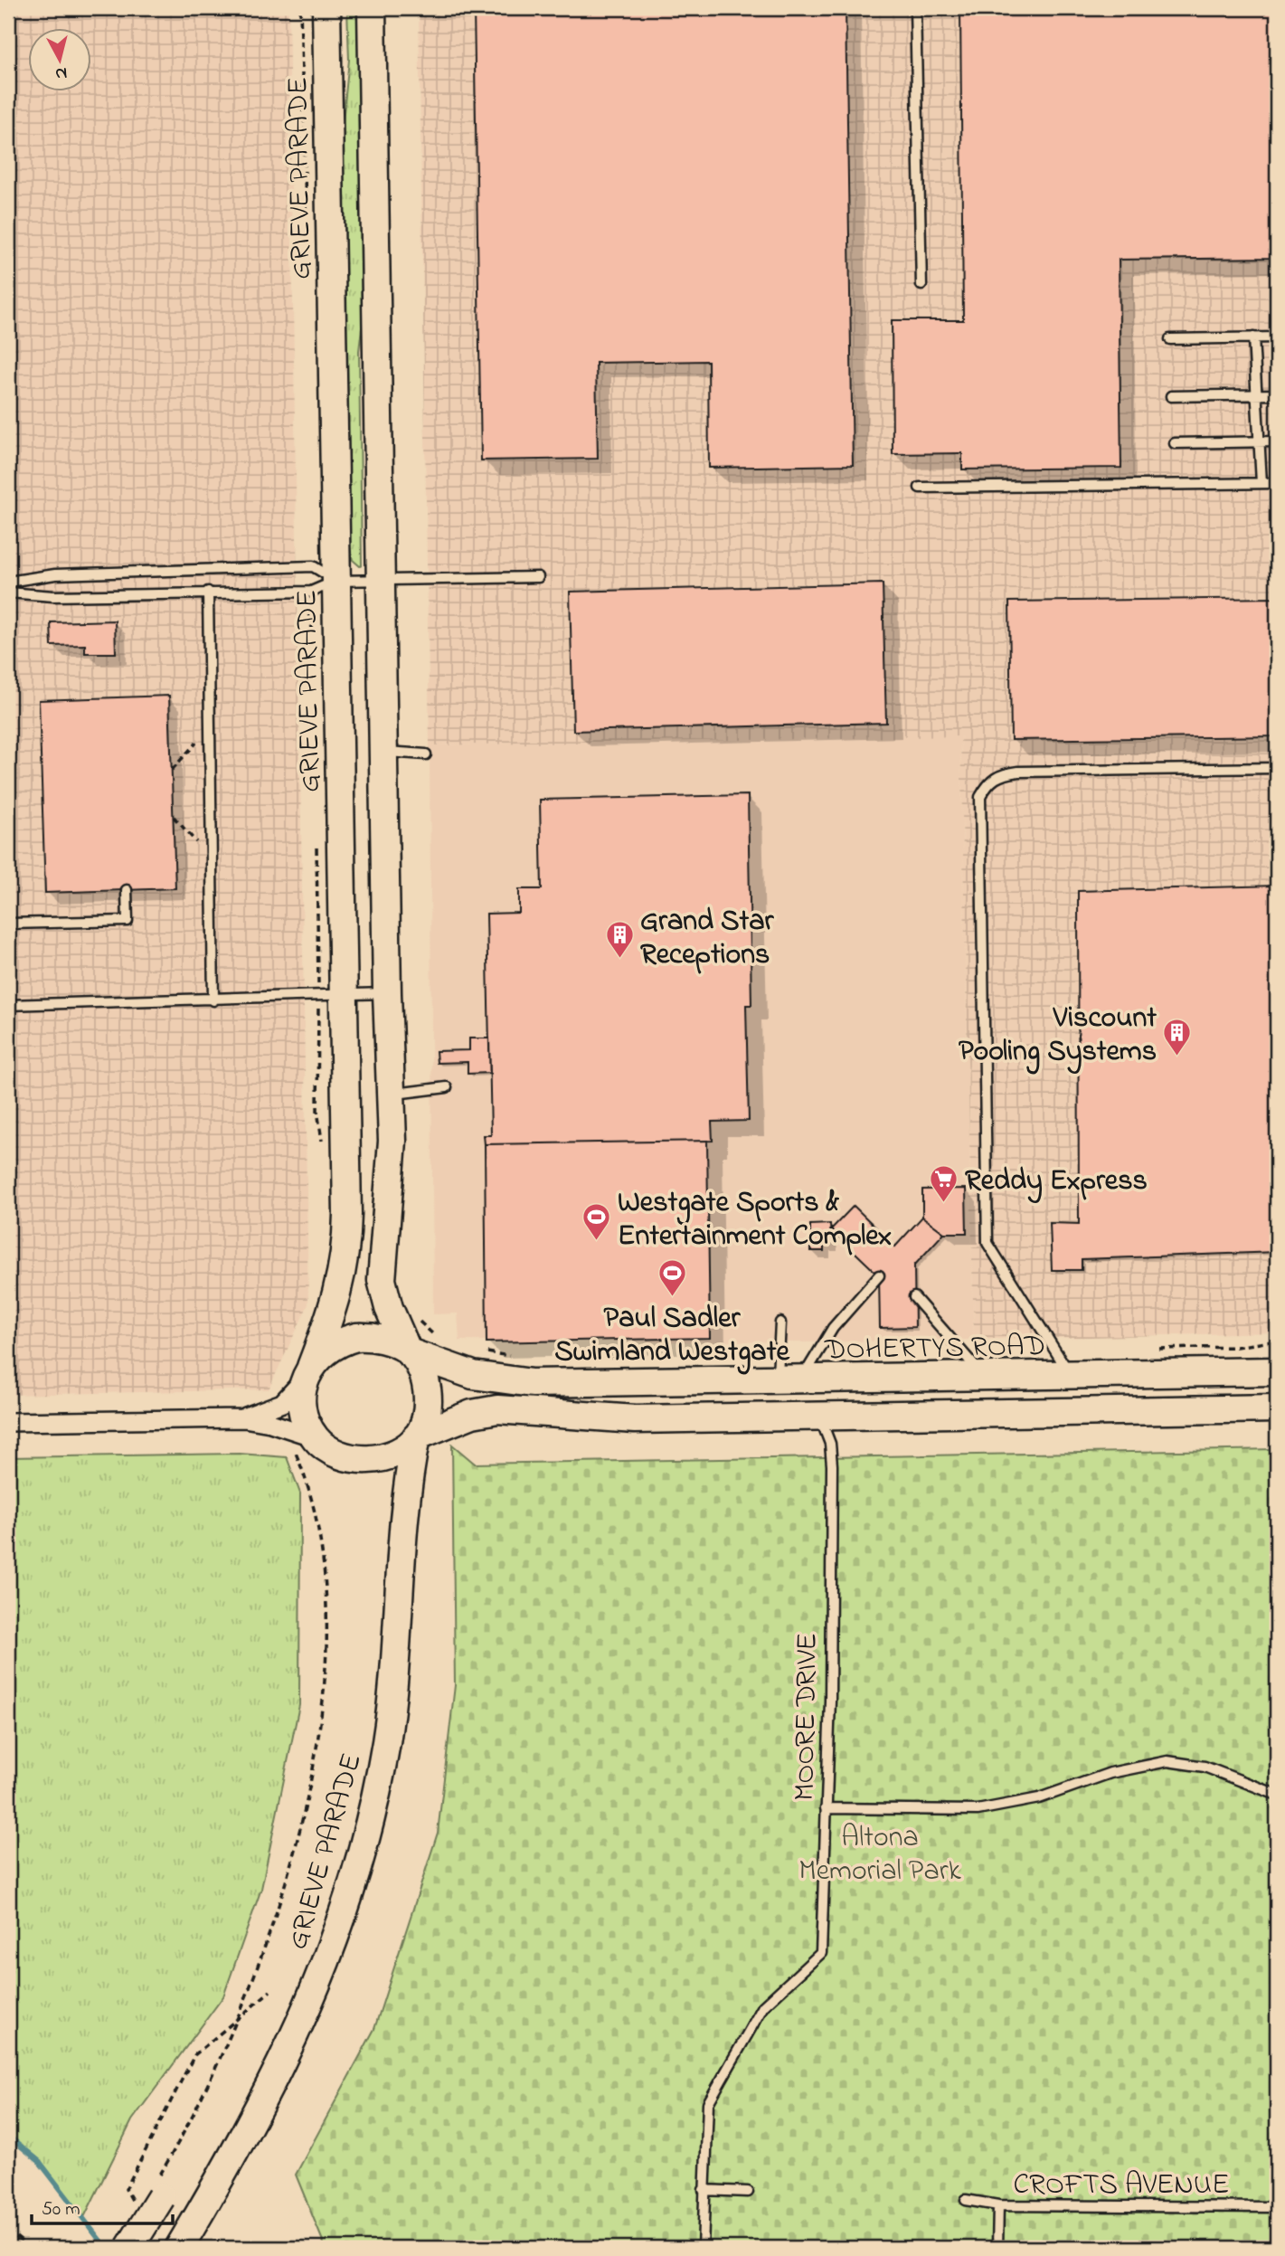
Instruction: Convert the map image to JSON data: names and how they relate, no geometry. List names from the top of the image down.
{
  "streets": {
    "main road": ["GRIEVE PARADE", "DOHERTYS ROAD"],
    "lane": ["MOORE DRIVE", "CROFTS AVENUE"]
  },
  "crossings": [
    ["GRIEVE PARADE", "DOHERTYS ROAD"]
  ],
  "parks": ["Altona Memorial Park"],
  "places": {
    "building": ["Grand Star Receptions", "Viscount Pooling Systems"],
    "supermarket": ["Reddy Express"],
    "sports": ["Westgate Sports & Entertainment Complex", "Paul Sadler Swimland Westgate"]
  },
  "scale_bar": "50 m",
  "north": "bottom"
}
